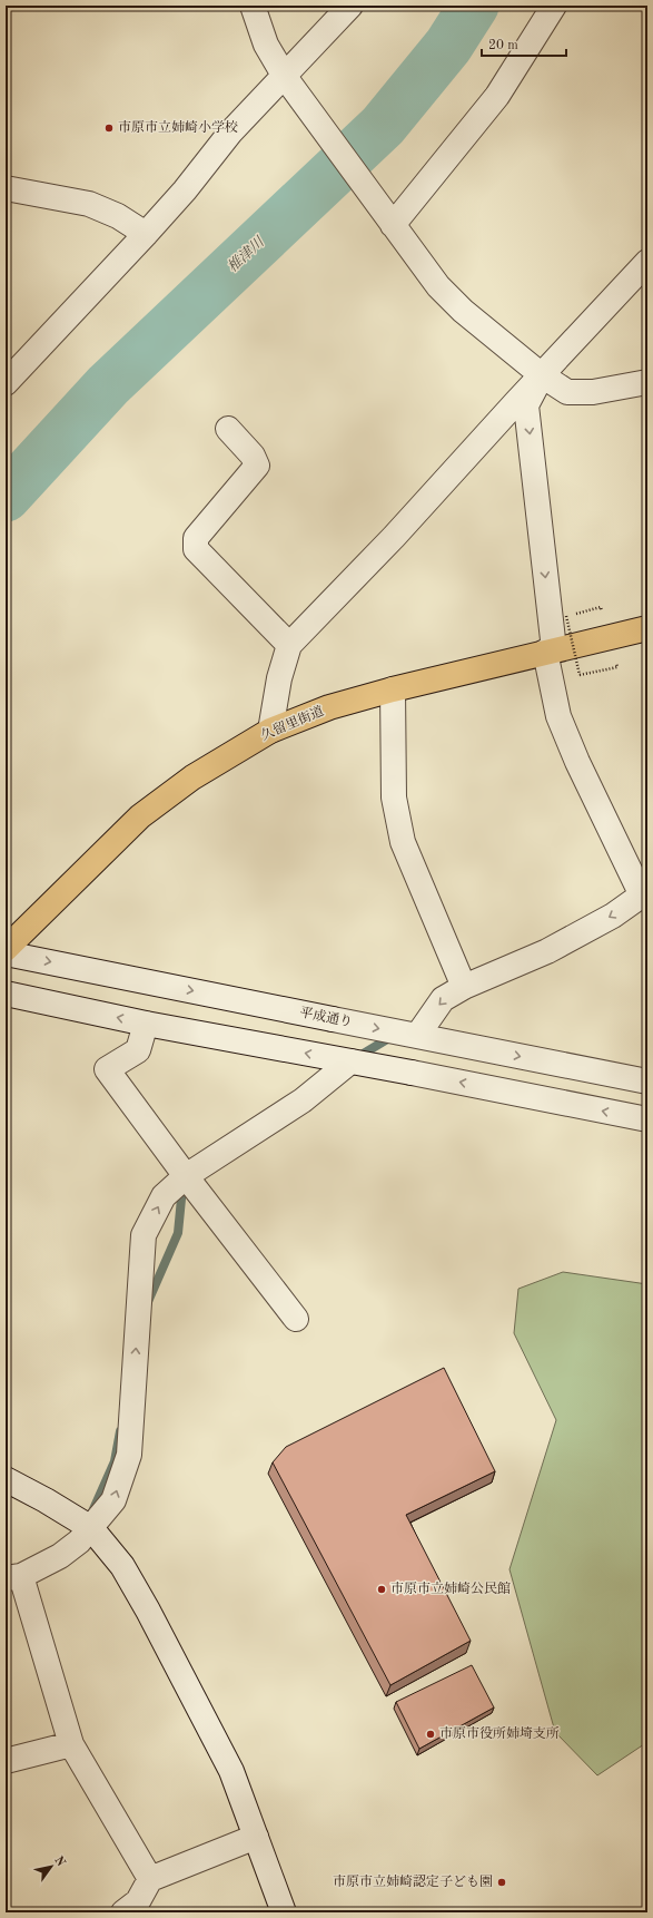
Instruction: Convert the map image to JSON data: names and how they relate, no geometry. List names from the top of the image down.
{
  "streets": {
    "main road": ["久留里街道"],
    "street": ["平成通り"]
  },
  "water": ["椎津川"],
  "places": [
    "市原市立姉崎小学校",
    "市原市立姉崎公民館",
    "市原市役所姉埼支所",
    "市原市立姉崎認定子ども園"
  ],
  "scale_bar": "20 m",
  "north": "top right"
}
